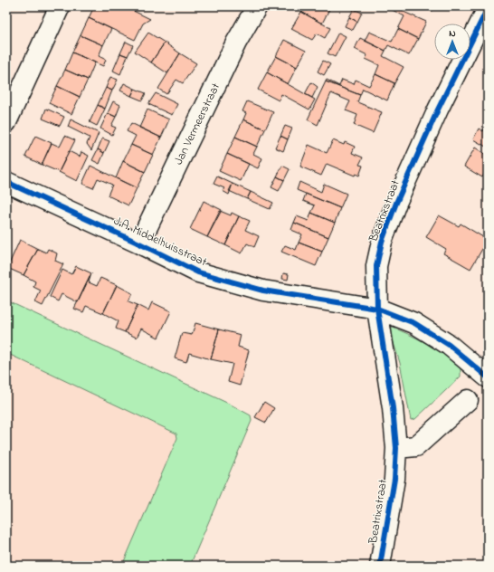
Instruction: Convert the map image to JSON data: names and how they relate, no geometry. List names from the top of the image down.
{
  "streets": {
    "street": ["Jan Vermeerstraat", "Beatrixstraat", "J.A. Middelhuisstraat"]
  },
  "crossings": [
    ["Jan Vermeerstraat", "J.A. Middelhuisstraat"],
    ["Beatrixstraat", "J.A. Middelhuisstraat"]
  ],
  "north": "top"
}
